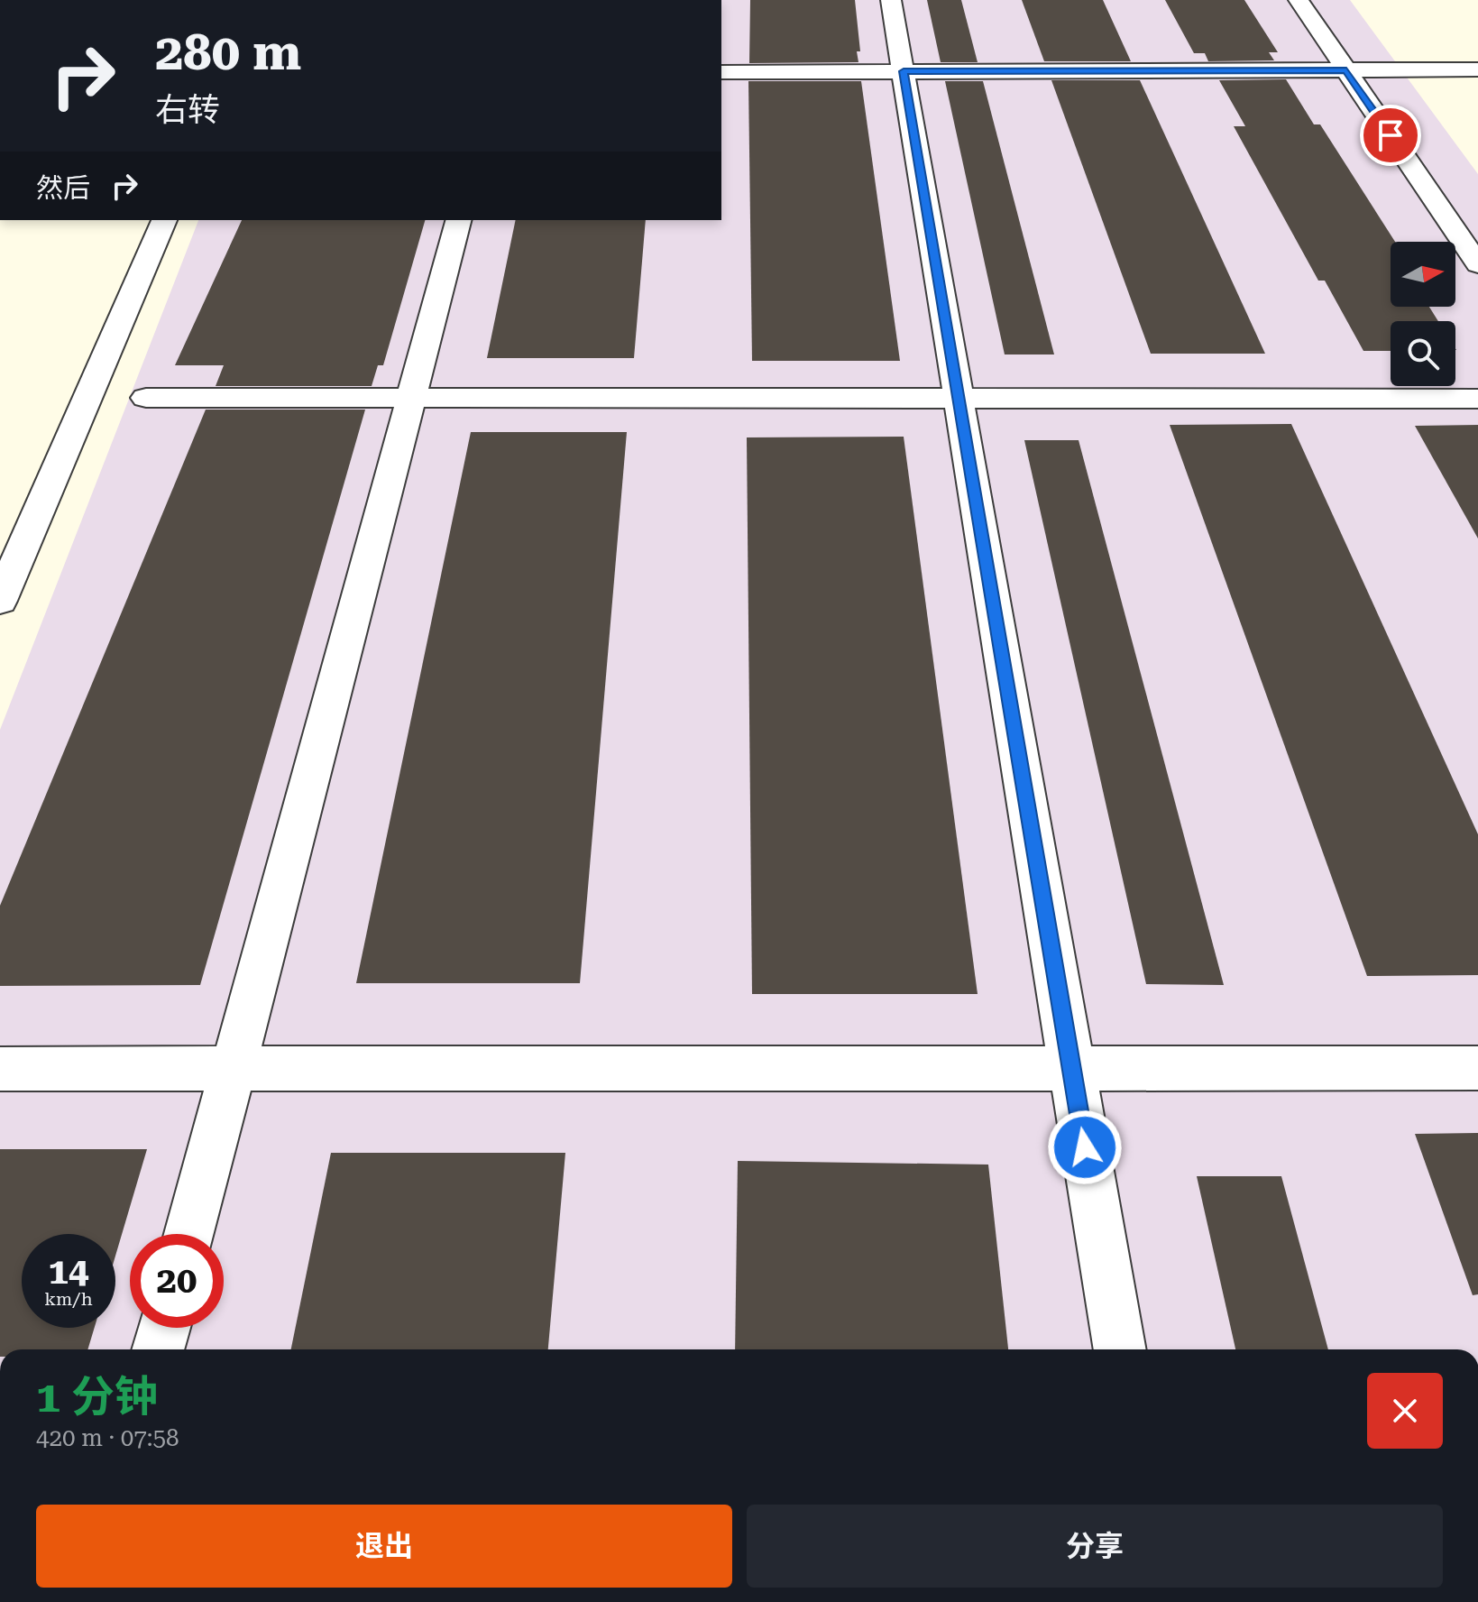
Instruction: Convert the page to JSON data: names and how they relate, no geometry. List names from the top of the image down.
{
  "north": "right",
  "page": {
    "turn": ["280 m", "右转"],
    "then": "然后",
    "speed": "14 km/h",
    "limit": "20",
    "heading": ["1 分钟", "420 m · 07:58"],
    "buttons": ["退出", "分享"]
  }
}
